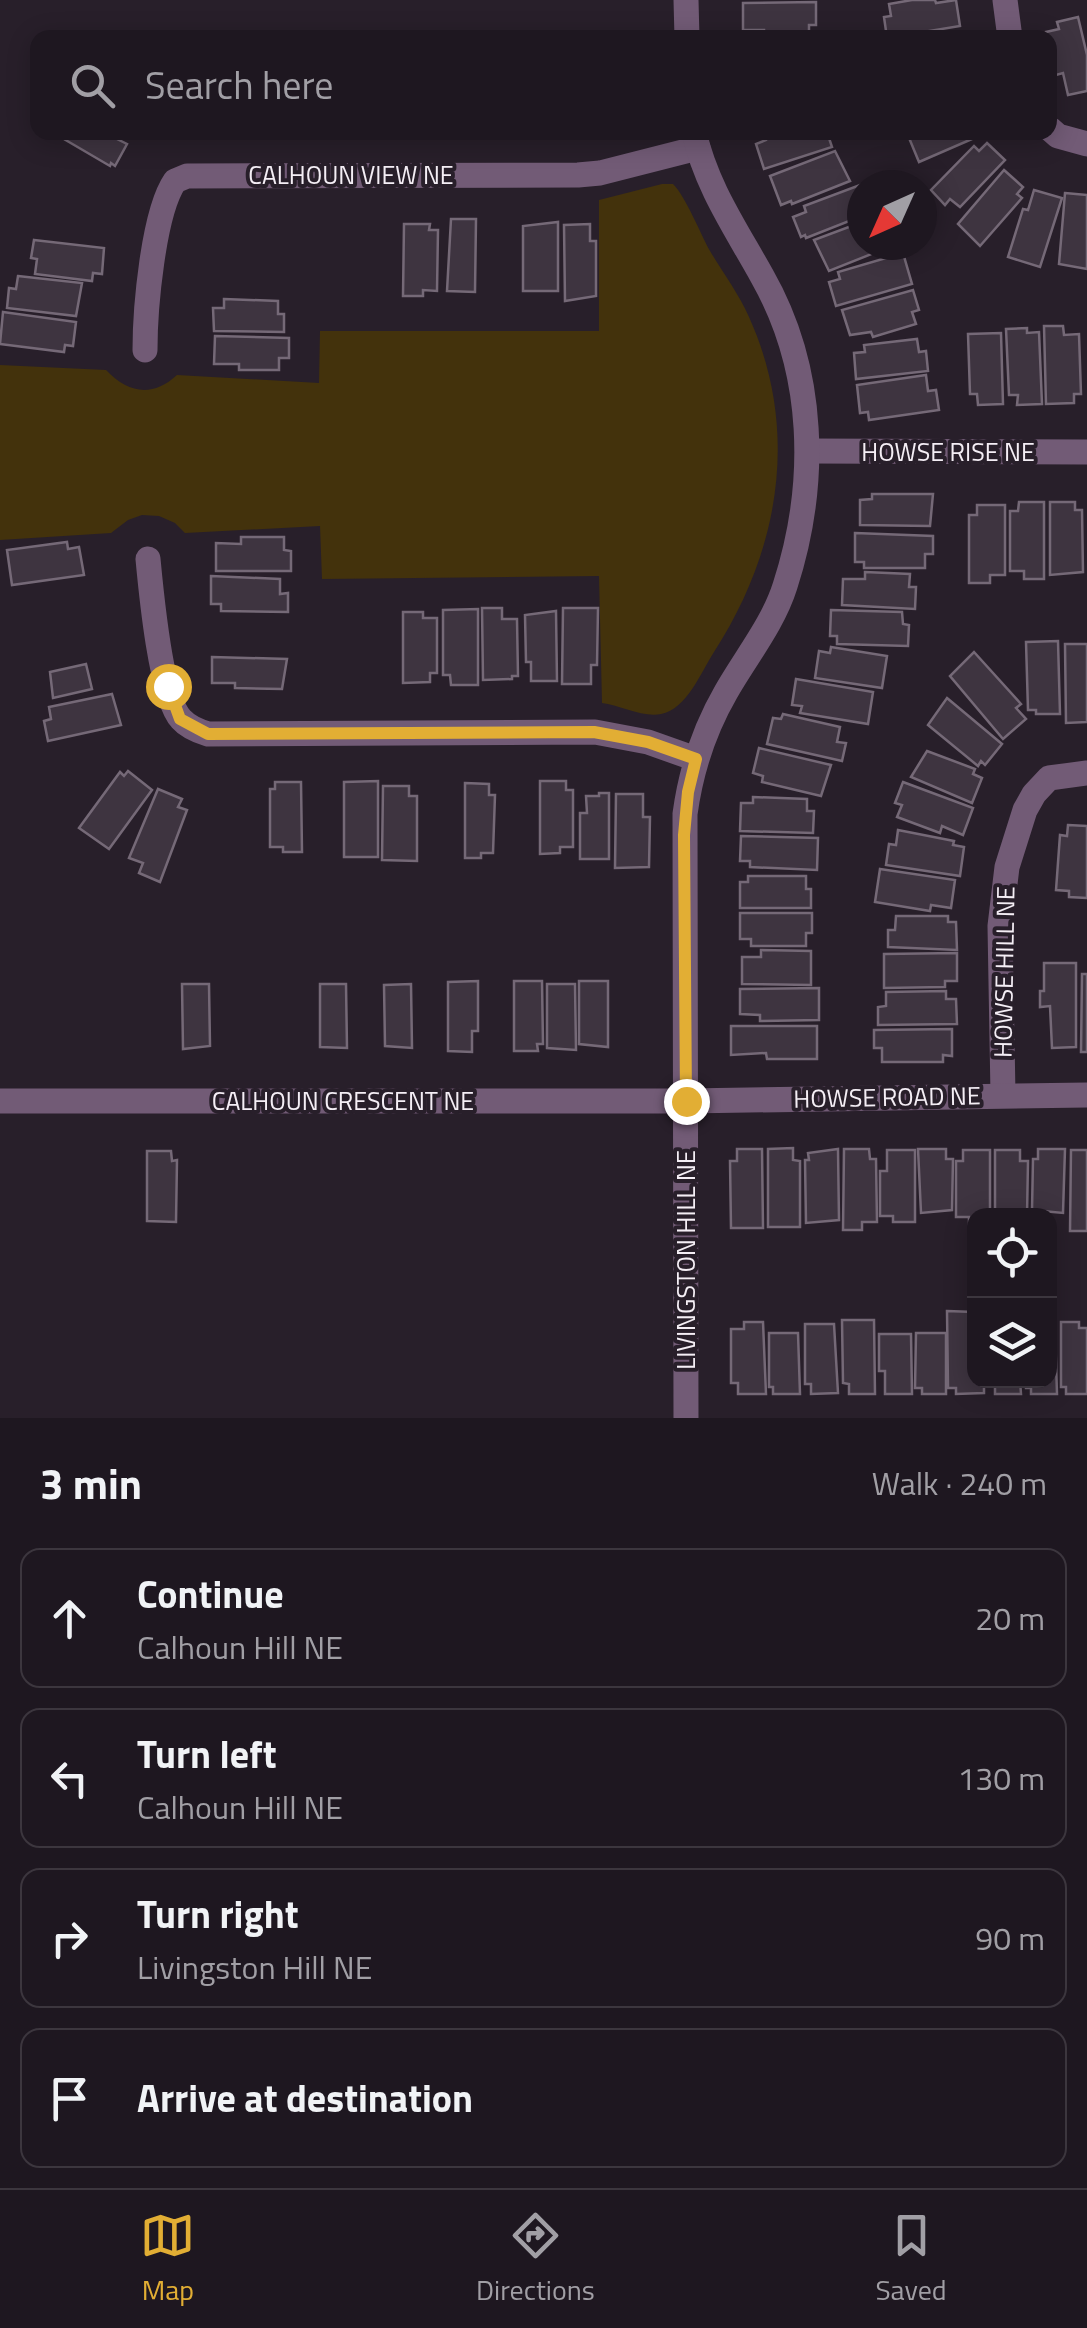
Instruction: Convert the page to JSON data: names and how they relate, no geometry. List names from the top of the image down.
{
  "streets": {
    "street": [
      "CALHOUN VIEW NE",
      "HOWSE RISE NE",
      "HOWSE HILL NE",
      "HOWSE ROAD NE",
      "CALHOUN CRESCENT NE",
      "LIVINGSTON HILL NE"
    ]
  },
  "crossings": [
    ["CALHOUN VIEW NE", "LIVINGSTON HILL NE"],
    ["HOWSE RISE NE", "LIVINGSTON HILL NE"],
    ["HOWSE HILL NE", "HOWSE ROAD NE"],
    ["HOWSE ROAD NE", "CALHOUN CRESCENT NE"],
    ["HOWSE ROAD NE", "LIVINGSTON HILL NE"],
    ["CALHOUN CRESCENT NE", "LIVINGSTON HILL NE"]
  ],
  "north": "bottom left",
  "page": {
    "search": "Search here",
    "heading": ["3 min", "Walk · 240 m"],
    "list": [
      ["Continue", "Calhoun Hill NE", "20 m"],
      ["Turn left", "Calhoun Hill NE", "130 m"],
      ["Turn right", "Livingston Hill NE", "90 m"],
      "Arrive at destination"
    ],
    "nav": ["Map", "Directions", "Saved"]
  }
}
